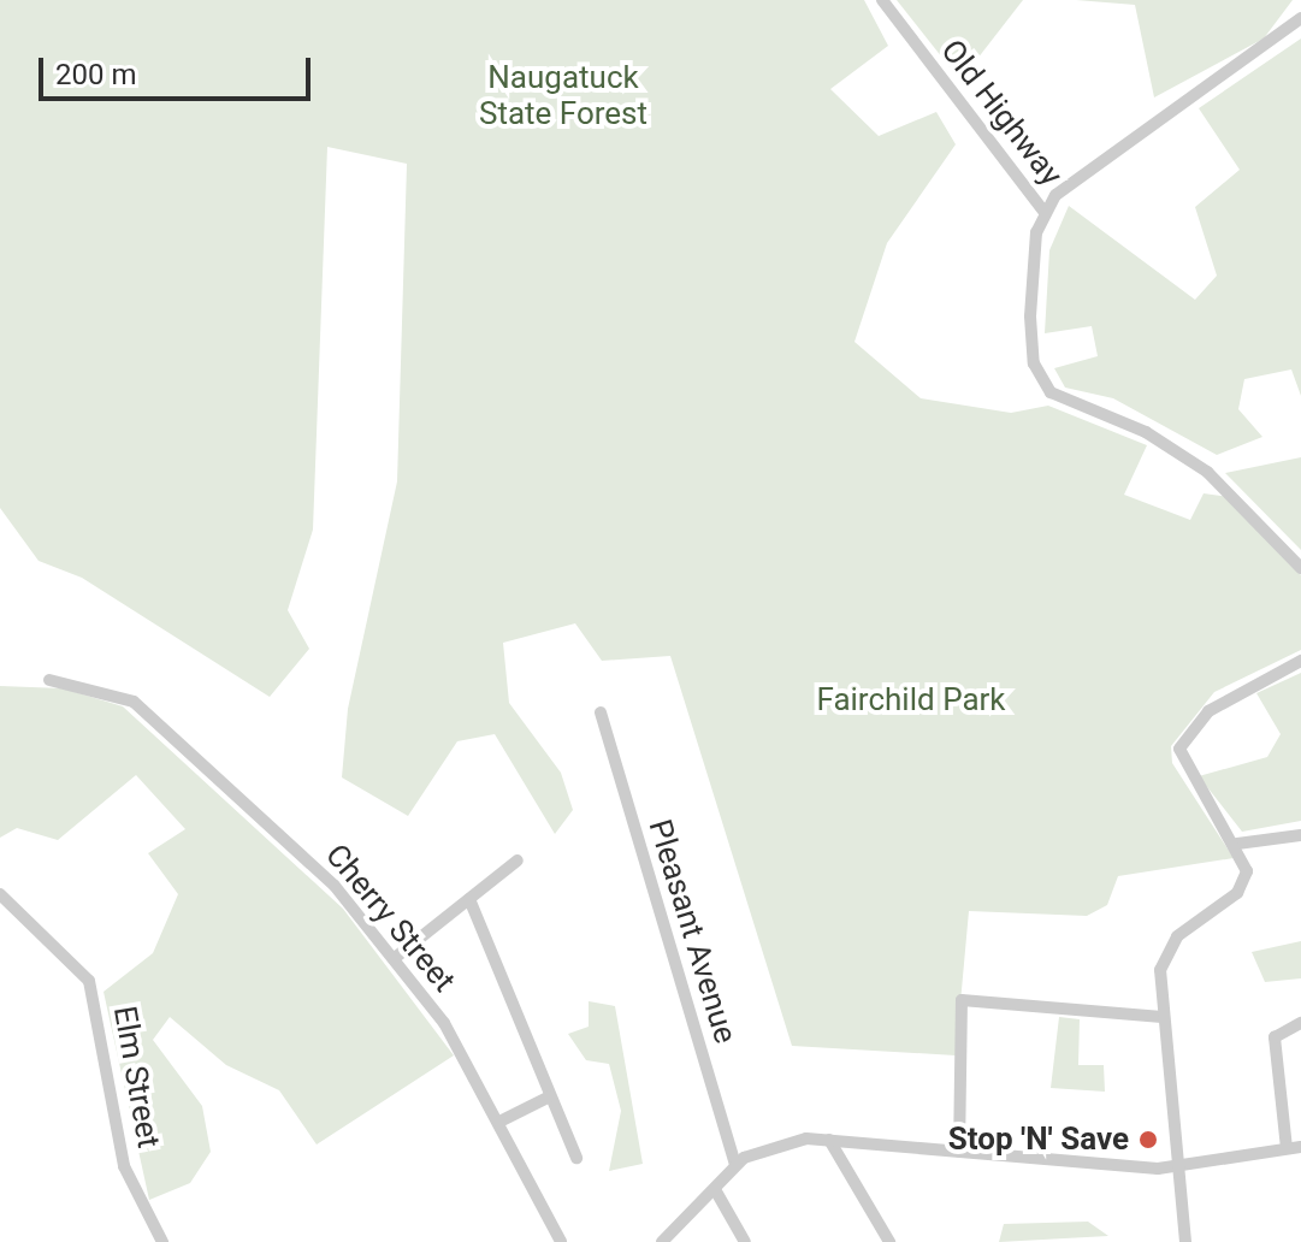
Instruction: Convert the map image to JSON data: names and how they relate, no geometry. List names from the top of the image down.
{
  "streets": {
    "street": [
      "Old Highway",
      "Cherry Street",
      "Pleasant Avenue",
      "Elm Street"
    ]
  },
  "parks": ["Naugatuck State Forest", "Fairchild Park"],
  "places": ["Stop 'N' Save"],
  "scale_bar": "200 m"
}
